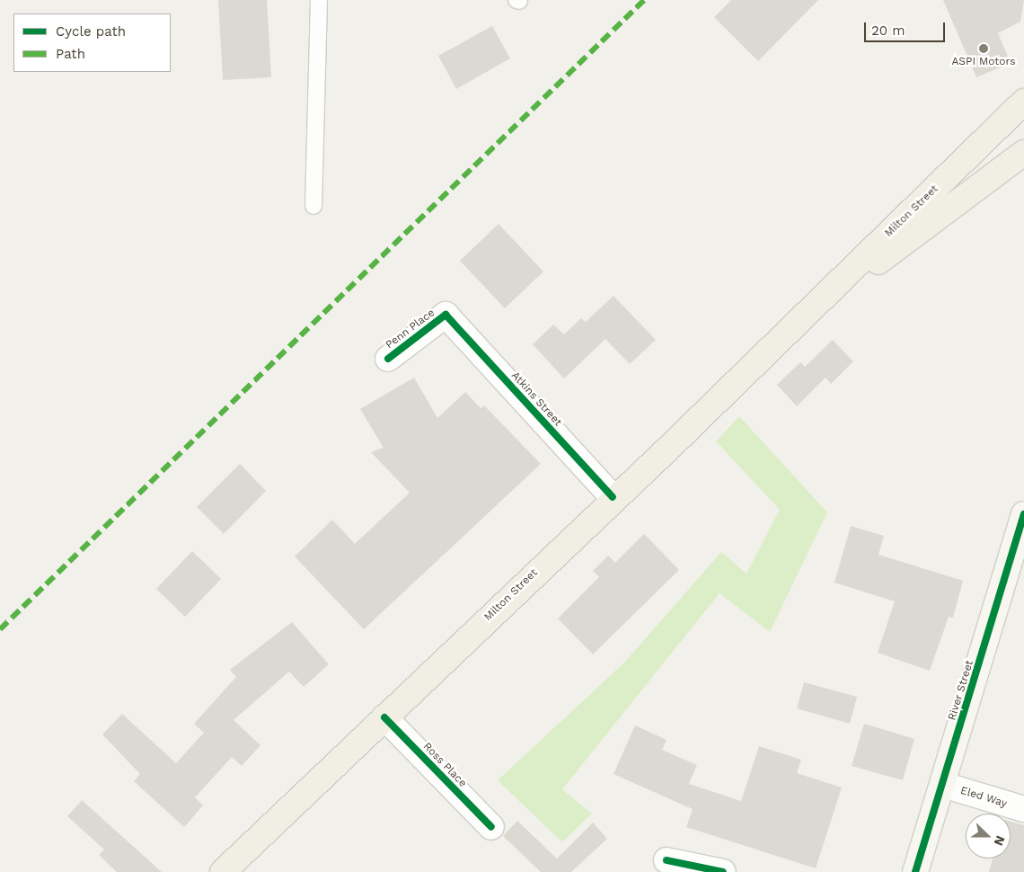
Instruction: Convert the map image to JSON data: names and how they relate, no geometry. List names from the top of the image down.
{
  "streets": {
    "main road": ["Milton Street"],
    "street": [
      "Penn Place",
      "Atkins Street",
      "River Street",
      "Ross Place",
      "Eled Way"
    ]
  },
  "crossings": [
    ["Milton Street", "Atkins Street"],
    ["Milton Street", "Ross Place"],
    ["Penn Place", "Atkins Street"],
    ["River Street", "Eled Way"]
  ],
  "places": ["ASPI Motors"],
  "legend": ["Cycle path", "Path"],
  "scale_bar": "20 m",
  "north": "right"
}
